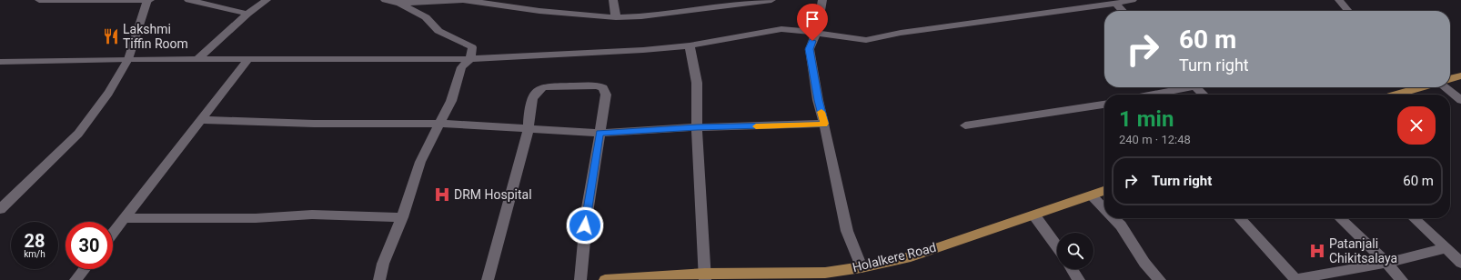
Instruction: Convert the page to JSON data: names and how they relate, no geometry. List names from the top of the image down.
{
  "streets": {
    "main road": ["Holalkere Road"]
  },
  "places": {
    "restaurant": ["Lakshmi Tiffin Room"],
    "hospital": ["DRM Hospital", "Patanjali Chikitsalaya"]
  },
  "page": {
    "turn": ["60 m", "Turn right"],
    "heading": ["1 min", "240 m · 12:48"],
    "list": [
      {
        "name": "Turn right",
        "value": "60 m"
      }
    ],
    "speed": "28 km/h",
    "limit": "30"
  }
}
